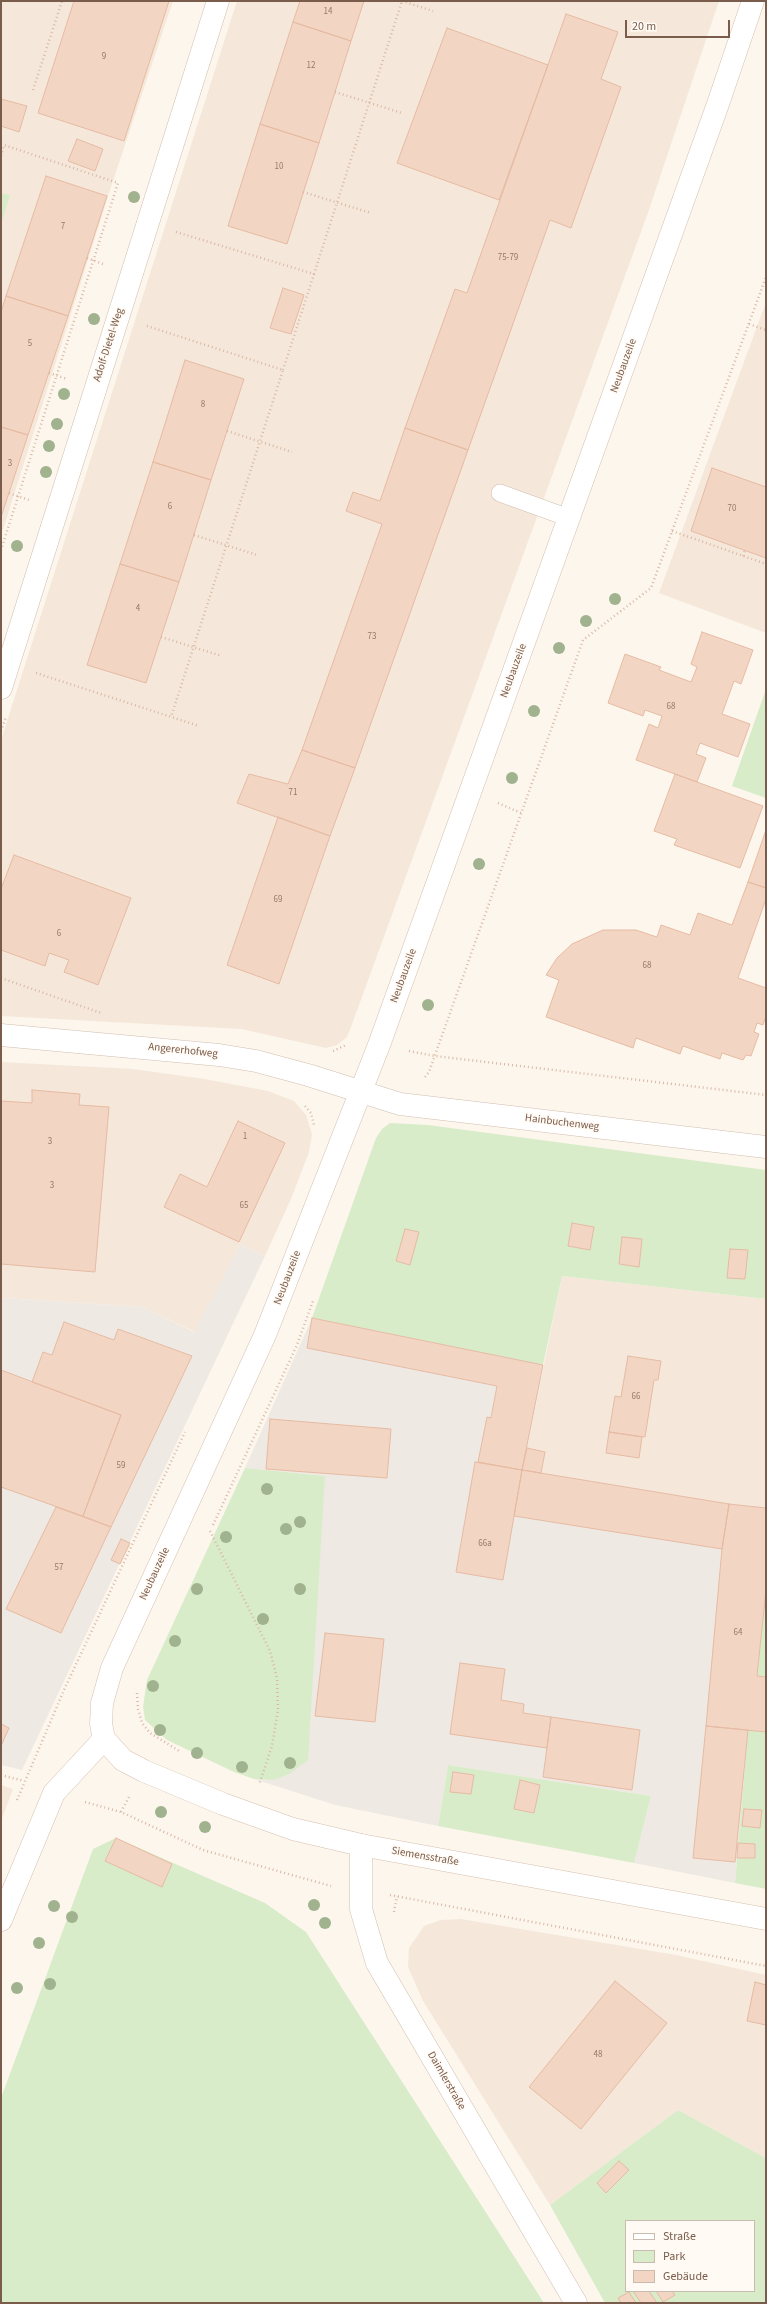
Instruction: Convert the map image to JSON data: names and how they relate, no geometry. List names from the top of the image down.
{
  "streets": {
    "street": [
      "Adolf-Dietel-Weg",
      "Neubauzeile",
      "Angererhofweg",
      "Hainbuchenweg",
      "Siemensstraße",
      "Daimlerstraße"
    ]
  },
  "crossings": [
    ["Neubauzeile", "Angererhofweg"],
    ["Neubauzeile", "Hainbuchenweg"],
    ["Neubauzeile", "Siemensstraße"],
    ["Angererhofweg", "Hainbuchenweg"],
    ["Siemensstraße", "Daimlerstraße"]
  ],
  "house_numbers": [
    "14",
    "9",
    "12",
    "10",
    "7",
    "75-79",
    "5",
    "8",
    "3",
    "6",
    "70",
    "4",
    "73",
    "68",
    "71",
    "69",
    "6",
    "68",
    "1",
    "3",
    "3",
    "65",
    "66",
    "59",
    "66a",
    "57",
    "64",
    "48"
  ],
  "legend": ["Straße", "Park", "Gebäude"],
  "scale_bar": "20 m"
}
